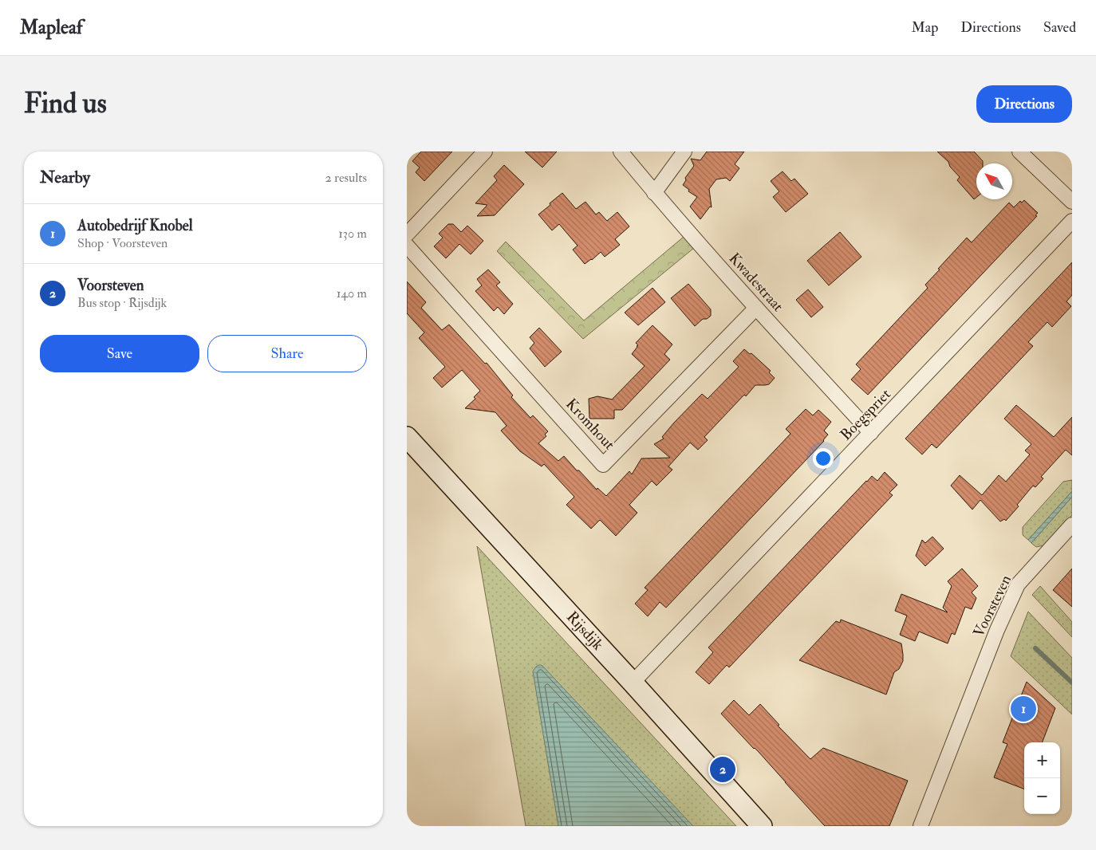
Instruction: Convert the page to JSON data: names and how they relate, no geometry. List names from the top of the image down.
{
  "streets": {
    "main road": ["Rijsdijk"],
    "street": [
      "Kwadestraat",
      "Boegspriet",
      "Kromhout",
      "Voorsteven"
    ]
  },
  "crossings": [
    ["Kwadestraat", "Boegspriet"],
    ["Kwadestraat", "Kromhout"],
    ["Boegspriet", "Rijsdijk"]
  ],
  "north": "top left",
  "page": {
    "header": "Mapleaf",
    "nav": ["Map", "Directions", "Saved"],
    "buttons": [
      "Directions",
      ["Save", "Share"]
    ],
    "title": "Find us",
    "heading": ["Nearby", "2 results"],
    "list": [
      {
        "mark": "1",
        "name": "Autobedrijf Knobel",
        "note": "Shop · Voorsteven",
        "value": "130 m"
      },
      {
        "mark": "2",
        "name": "Voorsteven",
        "note": "Bus stop · Rijsdijk",
        "value": "140 m"
      }
    ],
    "pins": ["1", "2"],
    "map_buttons": ["+", "−"]
  }
}
